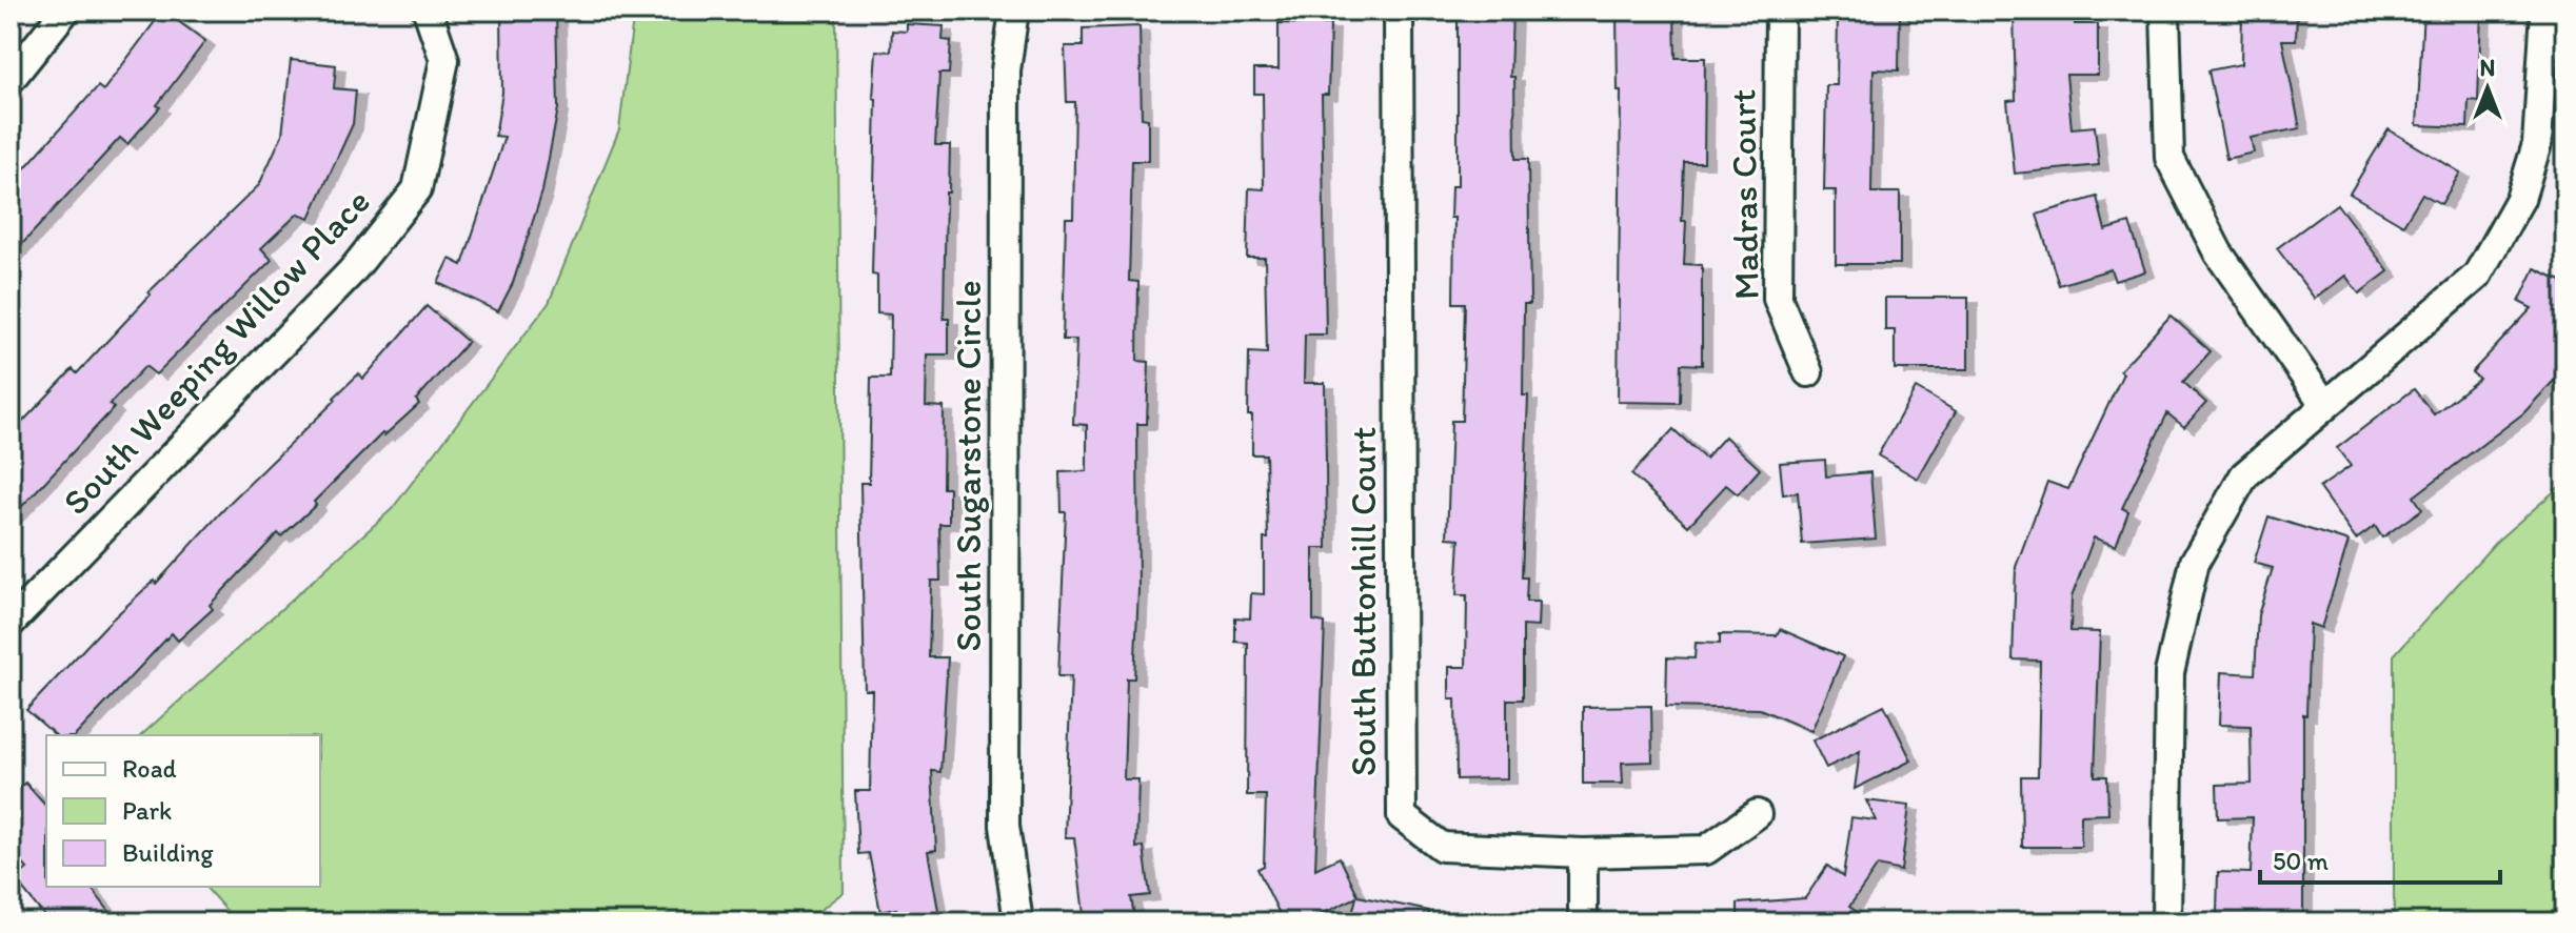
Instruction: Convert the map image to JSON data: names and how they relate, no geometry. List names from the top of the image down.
{
  "streets": {
    "street": [
      "Madras Court",
      "South Weeping Willow Place",
      "South Sugarstone Circle",
      "South Buttonhill Court"
    ]
  },
  "legend": ["Road", "Park", "Building"],
  "scale_bar": "50 m",
  "north": "top"
}
